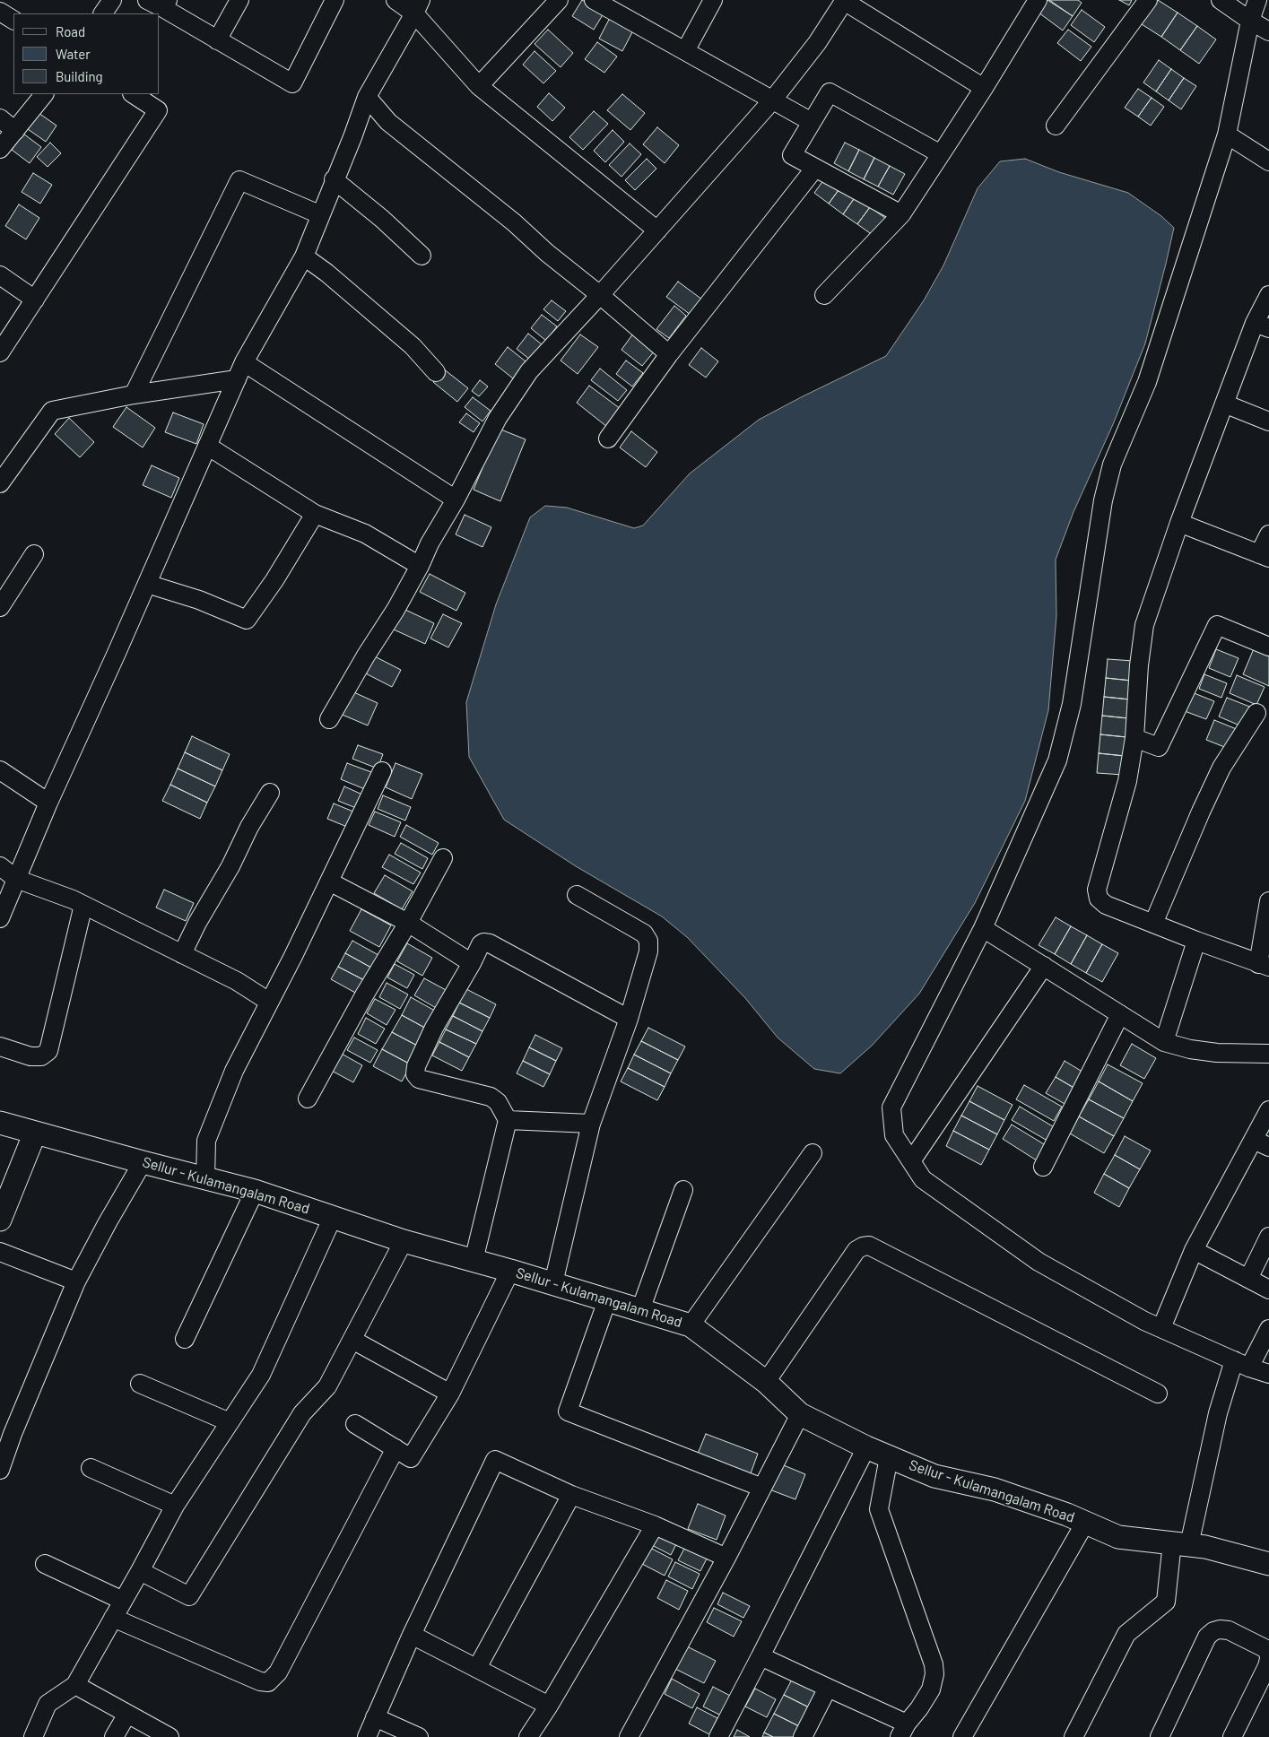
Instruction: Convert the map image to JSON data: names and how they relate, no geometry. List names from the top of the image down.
{
  "streets": {
    "main road": ["Sellur - Kulamangalam Road"]
  },
  "legend": ["Road", "Water", "Building"]
}
